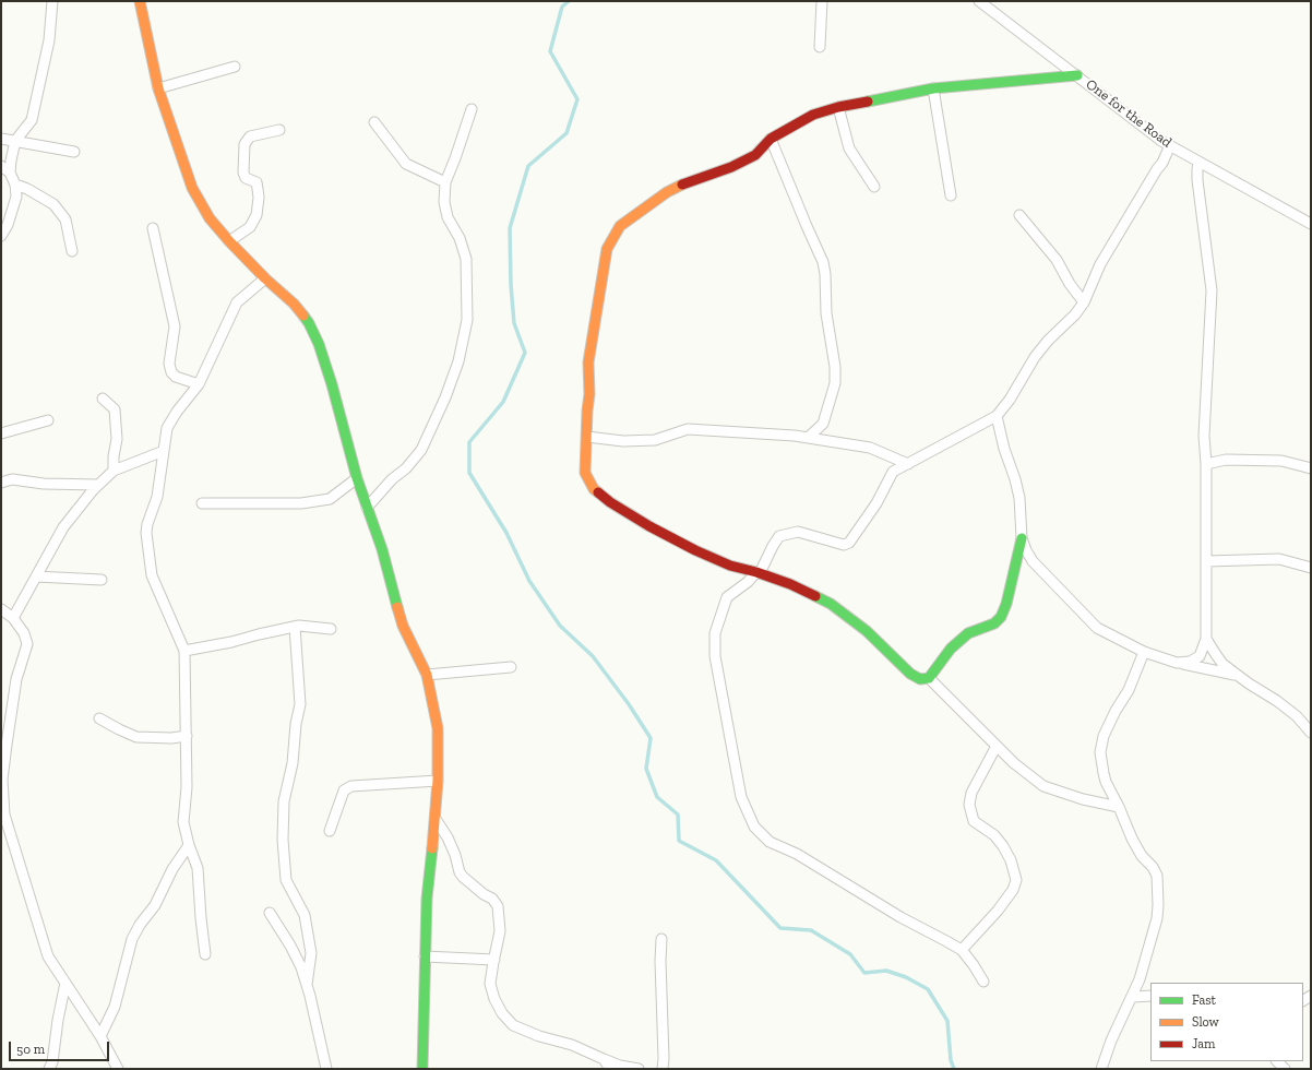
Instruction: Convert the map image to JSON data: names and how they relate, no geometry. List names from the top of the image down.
{
  "streets": {
    "street": ["One for the Road"]
  },
  "legend": ["Fast", "Slow", "Jam"],
  "scale_bar": "50 m"
}
